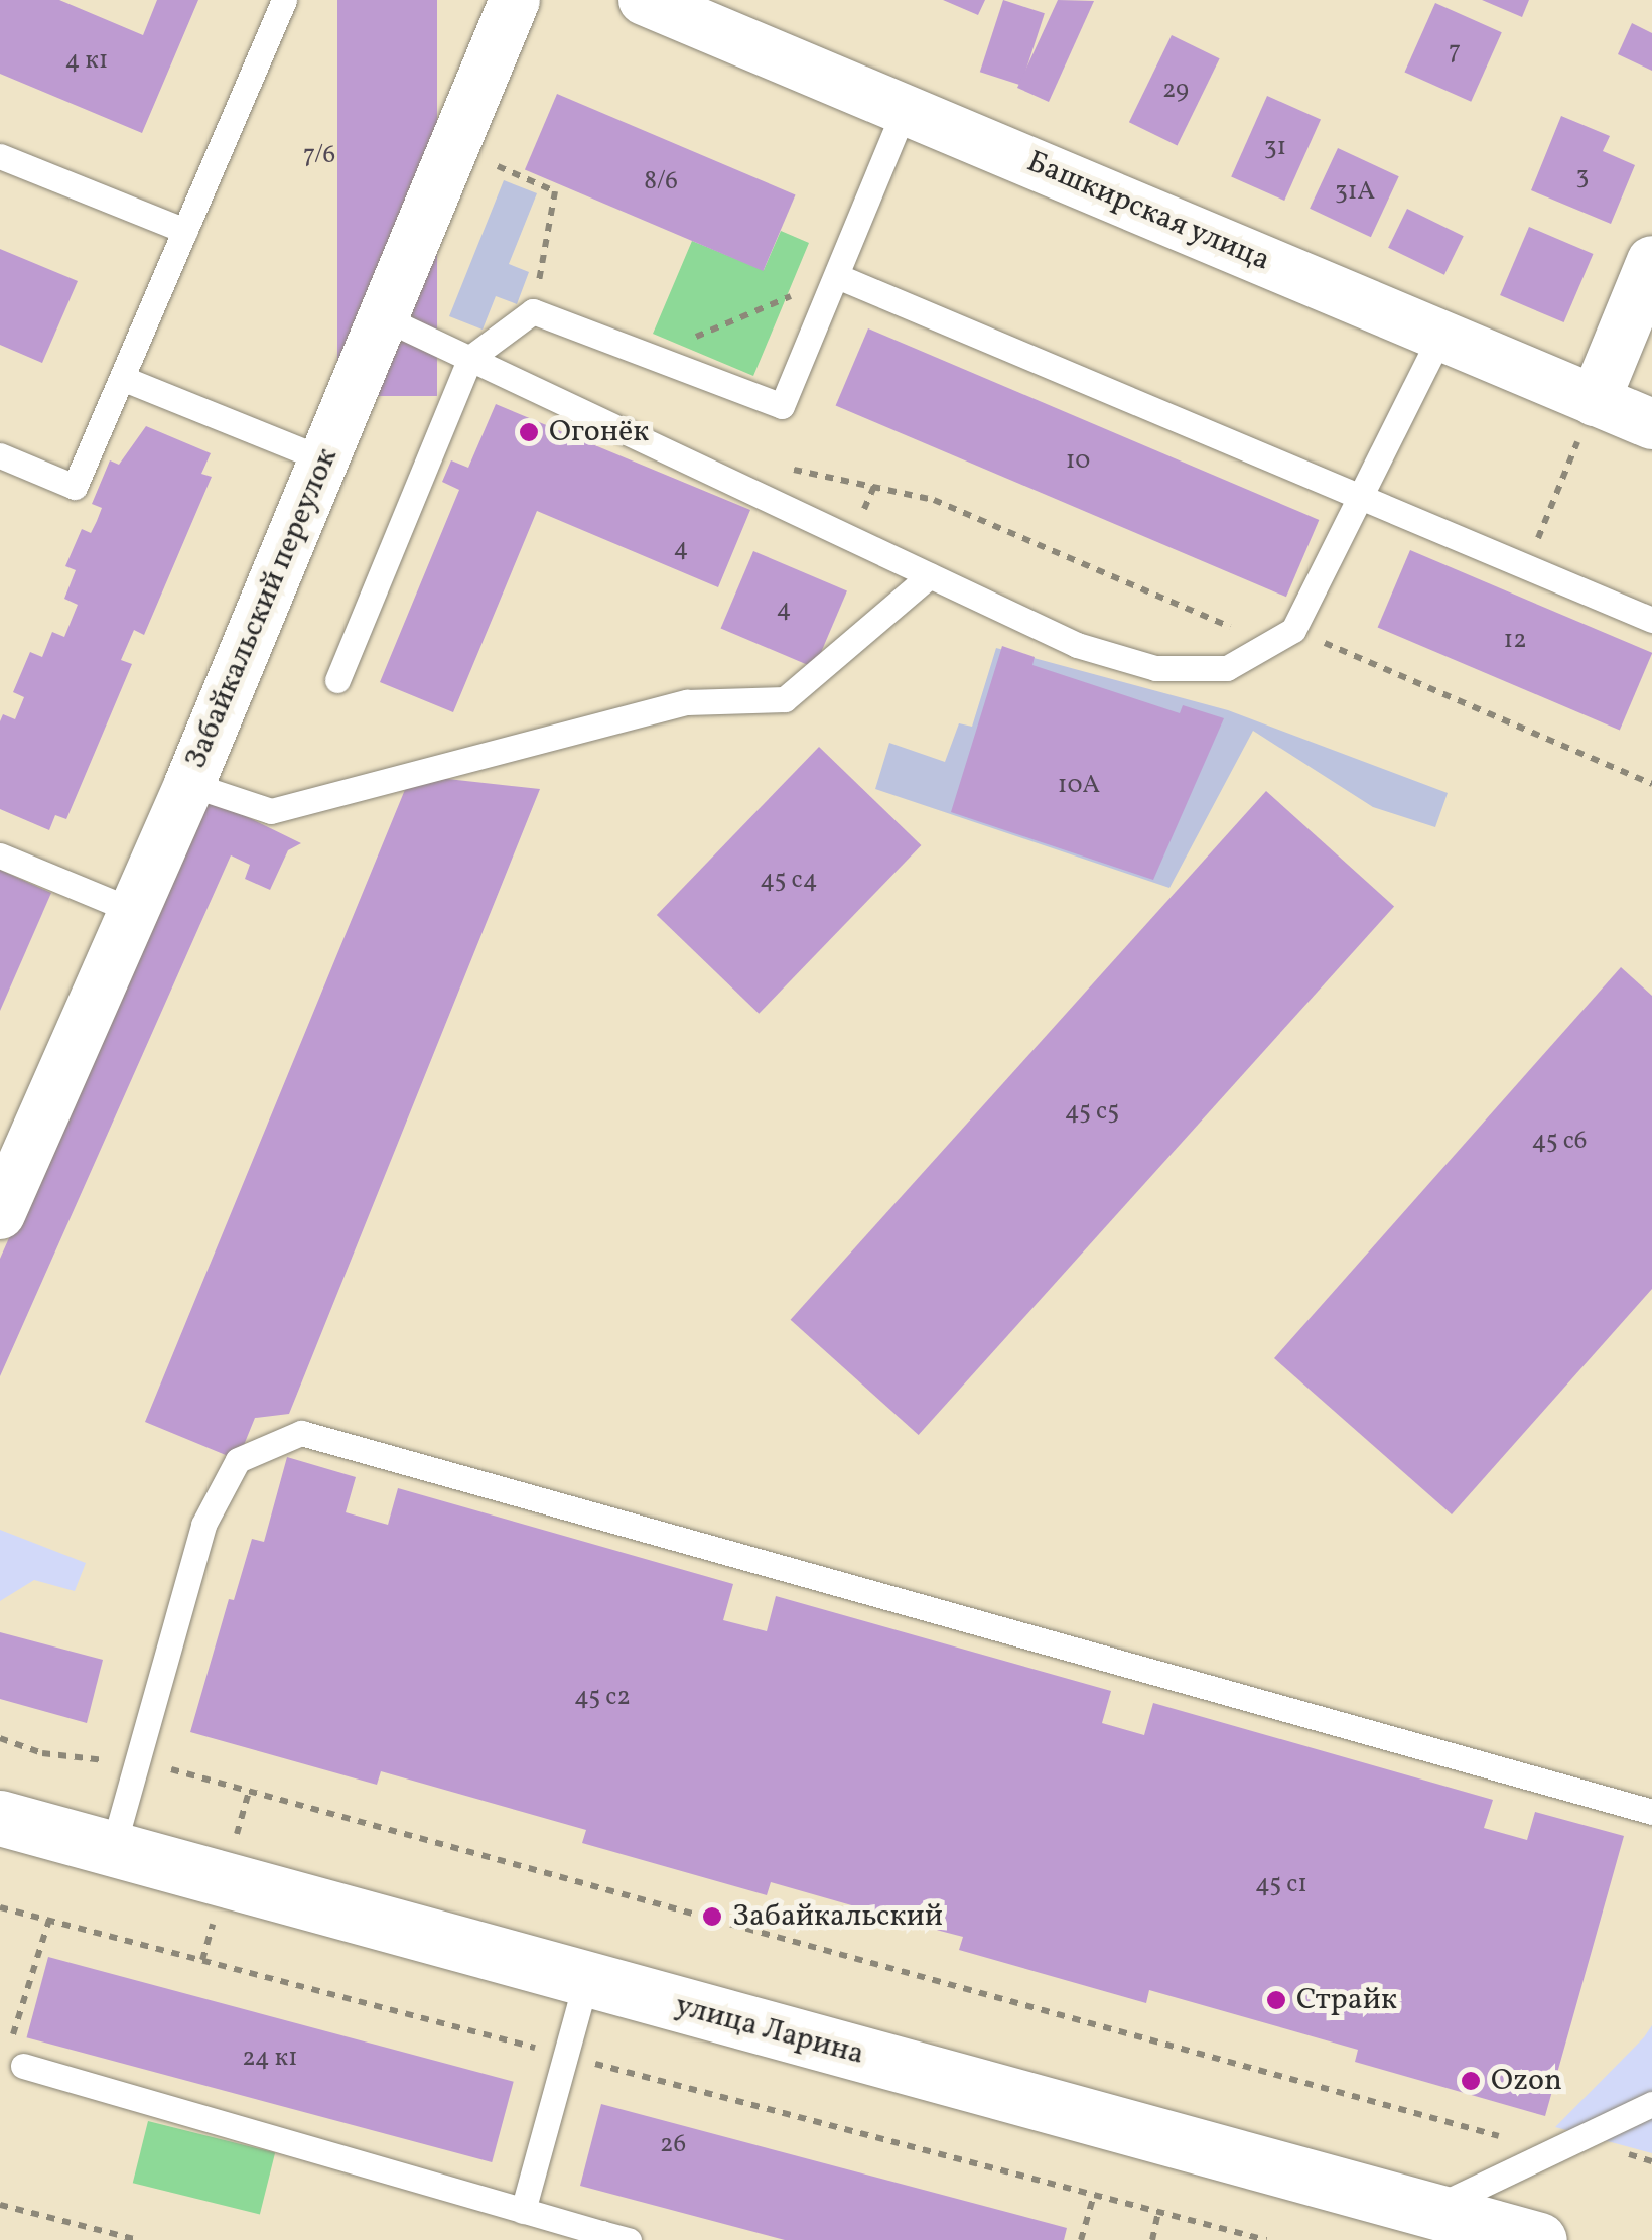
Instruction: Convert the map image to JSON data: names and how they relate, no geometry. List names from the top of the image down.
{
  "streets": {
    "main road": ["улица Ларина"],
    "street": ["Башкирская улица", "Забайкальский переулок"]
  },
  "places": [
    "Огонёк",
    "Забайкальский",
    "Страйк",
    "Ozon"
  ],
  "house_numbers": [
    "7",
    "4 к1",
    "29",
    "31",
    "7/6",
    "3",
    "8/6",
    "31А",
    "10",
    "4",
    "4",
    "12",
    "10А",
    "45 с4",
    "45 с5",
    "45 с6",
    "45 с2",
    "45 с1",
    "24 к1",
    "26"
  ]
}
